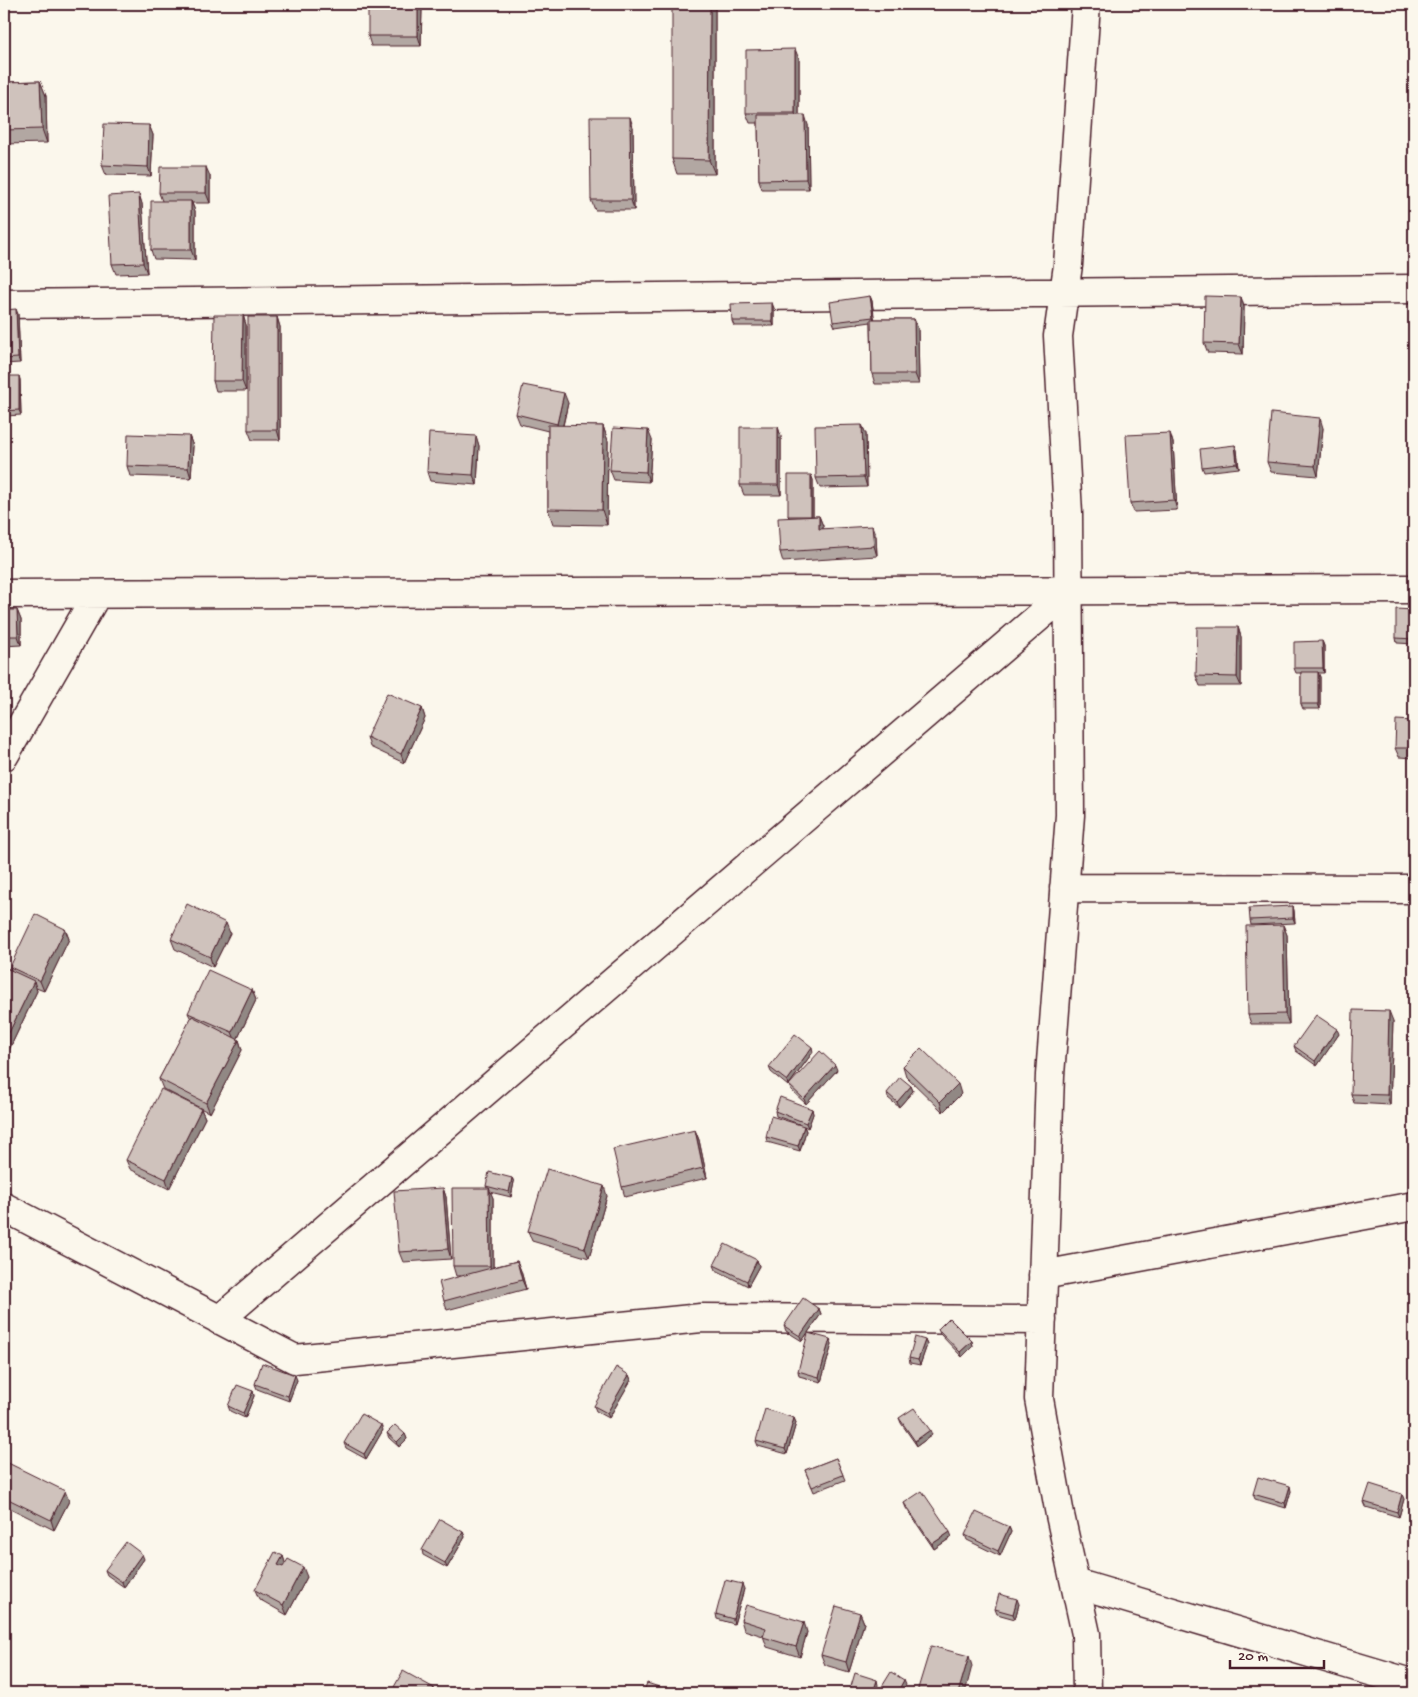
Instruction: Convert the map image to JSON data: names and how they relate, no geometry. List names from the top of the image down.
{
  "scale_bar": "20 m"
}
